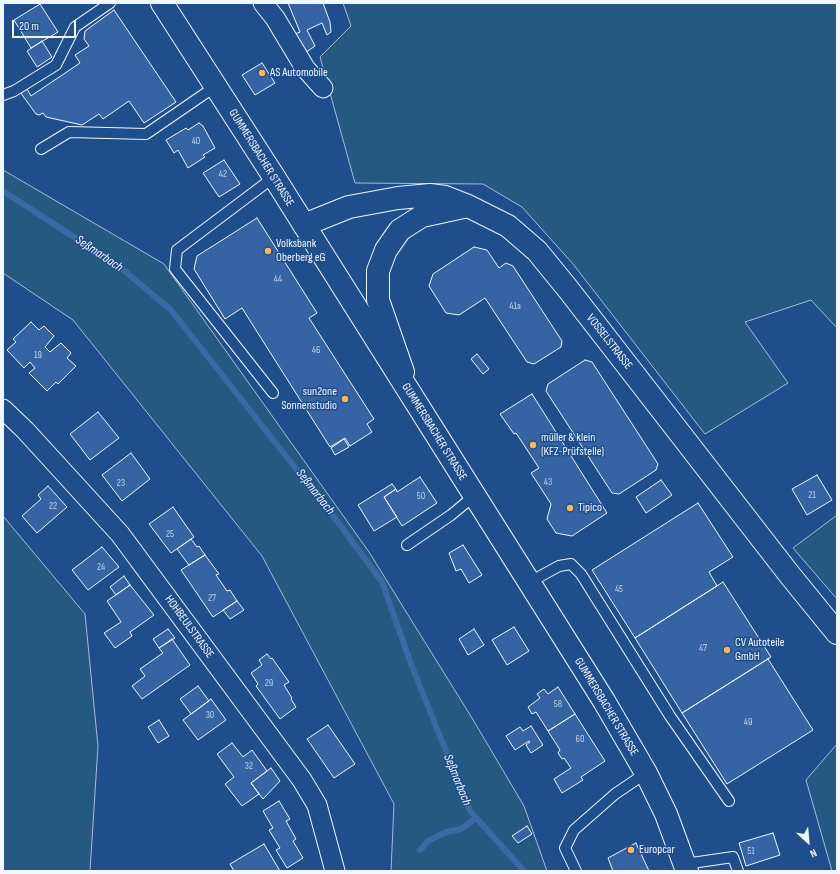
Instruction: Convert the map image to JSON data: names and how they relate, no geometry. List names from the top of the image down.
{
  "streets": {
    "main road": ["GUMMERSBACHER STRASSE", "VOSSELSTRASSE"],
    "street": ["HOHBEULSTRASSE"]
  },
  "crossings": [
    ["GUMMERSBACHER STRASSE", "VOSSELSTRASSE"]
  ],
  "water": ["Seßmarbach"],
  "places": [
    "AS Automobile",
    "Volksbank Oberberg eG",
    "sun2one Sonnenstudio",
    "müller & klein (KFZ-Prüfstelle)",
    "Tipico",
    "CV Autoteile GmbH",
    "Europcar"
  ],
  "house_numbers": [
    "40",
    "42",
    "44",
    "41a",
    "46",
    "19",
    "43",
    "23",
    "21",
    "50",
    "22",
    "25",
    "24",
    "45",
    "27",
    "47",
    "29",
    "58",
    "30",
    "49",
    "60",
    "32",
    "51"
  ],
  "scale_bar": "20 m",
  "north": "bottom right"
}
